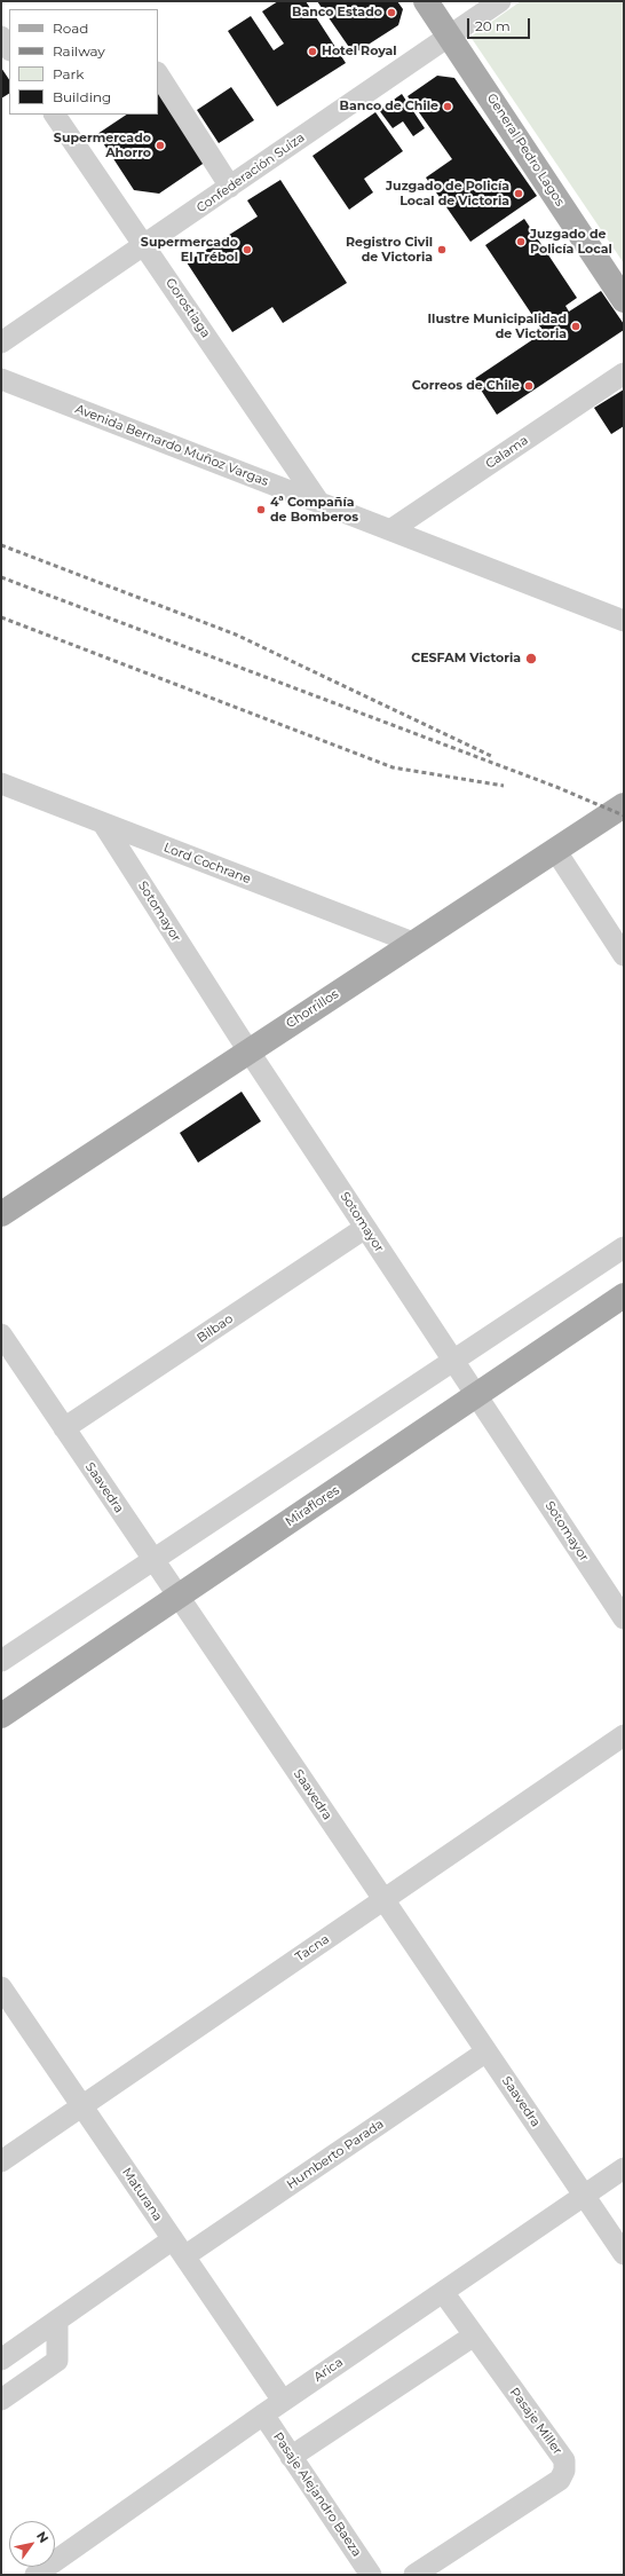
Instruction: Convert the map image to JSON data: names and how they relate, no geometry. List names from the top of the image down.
{
  "streets": {
    "main road": ["General Pedro Lagos", "Chorrillos", "Miraflores"],
    "street": [
      "Confederación Suiza",
      "Gorostiaga",
      "Avenida Bernardo Muñoz Vargas",
      "Calama",
      "Lord Cochrane",
      "Sotomayor",
      "Bilbao",
      "Saavedra",
      "Tacna",
      "Humberto Parada",
      "Maturana",
      "Arica",
      "Pasaje Miller",
      "Pasaje Alejandro Baeza"
    ]
  },
  "crossings": [
    ["General Pedro Lagos", "Confederación Suiza"],
    ["Confederación Suiza", "Gorostiaga"],
    ["Gorostiaga", "Avenida Bernardo Muñoz Vargas"],
    ["Avenida Bernardo Muñoz Vargas", "Calama"],
    ["Lord Cochrane", "Sotomayor"],
    ["Lord Cochrane", "Chorrillos"],
    ["Sotomayor", "Chorrillos"],
    ["Sotomayor", "Bilbao"],
    ["Sotomayor", "Miraflores"],
    ["Bilbao", "Saavedra"],
    ["Saavedra", "Miraflores"],
    ["Saavedra", "Tacna"],
    ["Saavedra", "Humberto Parada"],
    ["Saavedra", "Arica"],
    ["Tacna", "Maturana"],
    ["Humberto Parada", "Maturana"],
    ["Maturana", "Arica"],
    ["Arica", "Pasaje Miller"],
    ["Arica", "Pasaje Alejandro Baeza"]
  ],
  "places": [
    "Banco Estado",
    "Hotel Royal",
    "Banco de Chile",
    "Supermercado Ahorro",
    "Juzgado de Policía Local de Victoria",
    "Juzgado de Policía Local",
    "Supermercado El Trébol",
    "Registro Civil de Victoria",
    "Ilustre Municipalidad de Victoria",
    "Correos de Chile",
    "4ª Compañía de Bomberos",
    "CESFAM Victoria"
  ],
  "legend": [
    "Road",
    "Railway",
    "Park",
    "Building"
  ],
  "scale_bar": "20 m",
  "north": "top right"
}
